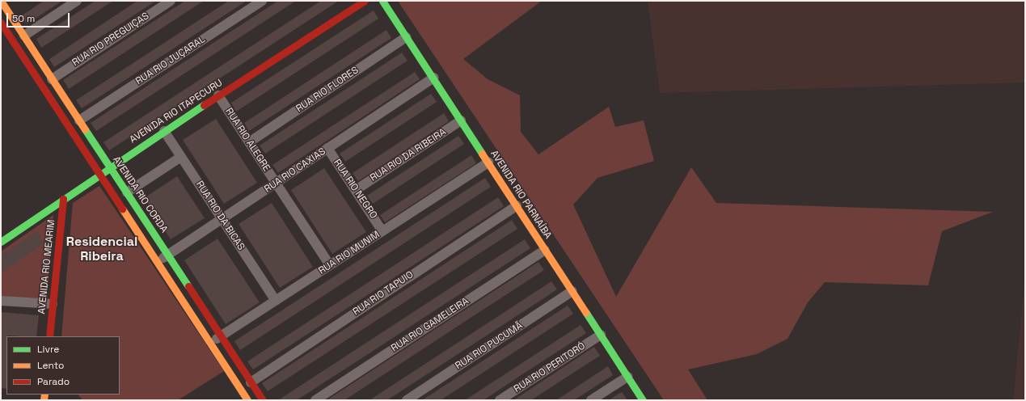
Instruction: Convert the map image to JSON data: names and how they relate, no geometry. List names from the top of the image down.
{
  "streets": {
    "street": [
      "RUA RIO PREGUIÇAS",
      "RUA RIO JUÇARAL",
      "RUA RIO FLORES",
      "AVENIDA RIO ITAPECURU",
      "RUA RIO ALEGRE",
      "RUA RIO DA RIBEIRA",
      "RUA RIO CAXIAS",
      "RUA RIO NEGRO",
      "AVENIDA RIO CORDA",
      "AVENIDA RIO PARNAÍBA",
      "RUA RIO DA BICAS",
      "RUA RIO MUNIM",
      "AVENIDA RIO MEARIM",
      "RUA RIO TAPUIO",
      "RUA RIO GAMELEIRA",
      "RUA RIO PUCUMÃ",
      "RUA RIO PERITORÓ"
    ]
  },
  "crossings": [
    ["RUA RIO PREGUIÇAS", "AVENIDA RIO CORDA"],
    ["RUA RIO JUÇARAL", "AVENIDA RIO CORDA"],
    ["RUA RIO FLORES", "RUA RIO ALEGRE"],
    ["RUA RIO FLORES", "AVENIDA RIO PARNAÍBA"],
    ["AVENIDA RIO ITAPECURU", "RUA RIO ALEGRE"],
    ["AVENIDA RIO ITAPECURU", "AVENIDA RIO CORDA"],
    ["AVENIDA RIO ITAPECURU", "RUA RIO DA BICAS"],
    ["AVENIDA RIO ITAPECURU", "AVENIDA RIO MEARIM"],
    ["RUA RIO ALEGRE", "RUA RIO CAXIAS"],
    ["RUA RIO ALEGRE", "RUA RIO MUNIM"],
    ["RUA RIO DA RIBEIRA", "RUA RIO NEGRO"],
    ["RUA RIO DA RIBEIRA", "AVENIDA RIO PARNAÍBA"],
    ["RUA RIO CAXIAS", "RUA RIO NEGRO"],
    ["RUA RIO CAXIAS", "AVENIDA RIO CORDA"],
    ["RUA RIO CAXIAS", "AVENIDA RIO PARNAÍBA"],
    ["RUA RIO CAXIAS", "RUA RIO DA BICAS"],
    ["RUA RIO NEGRO", "RUA RIO MUNIM"],
    ["AVENIDA RIO CORDA", "RUA RIO MUNIM"],
    ["AVENIDA RIO CORDA", "RUA RIO TAPUIO"],
    ["AVENIDA RIO PARNAÍBA", "RUA RIO MUNIM"],
    ["AVENIDA RIO PARNAÍBA", "RUA RIO TAPUIO"],
    ["AVENIDA RIO PARNAÍBA", "RUA RIO GAMELEIRA"],
    ["AVENIDA RIO PARNAÍBA", "RUA RIO PUCUMÃ"],
    ["AVENIDA RIO PARNAÍBA", "RUA RIO PERITORÓ"],
    ["RUA RIO DA BICAS", "RUA RIO MUNIM"]
  ],
  "districts": ["Residencial Ribeira"],
  "legend": ["Livre", "Lento", "Parado"],
  "scale_bar": "50 m"
}
